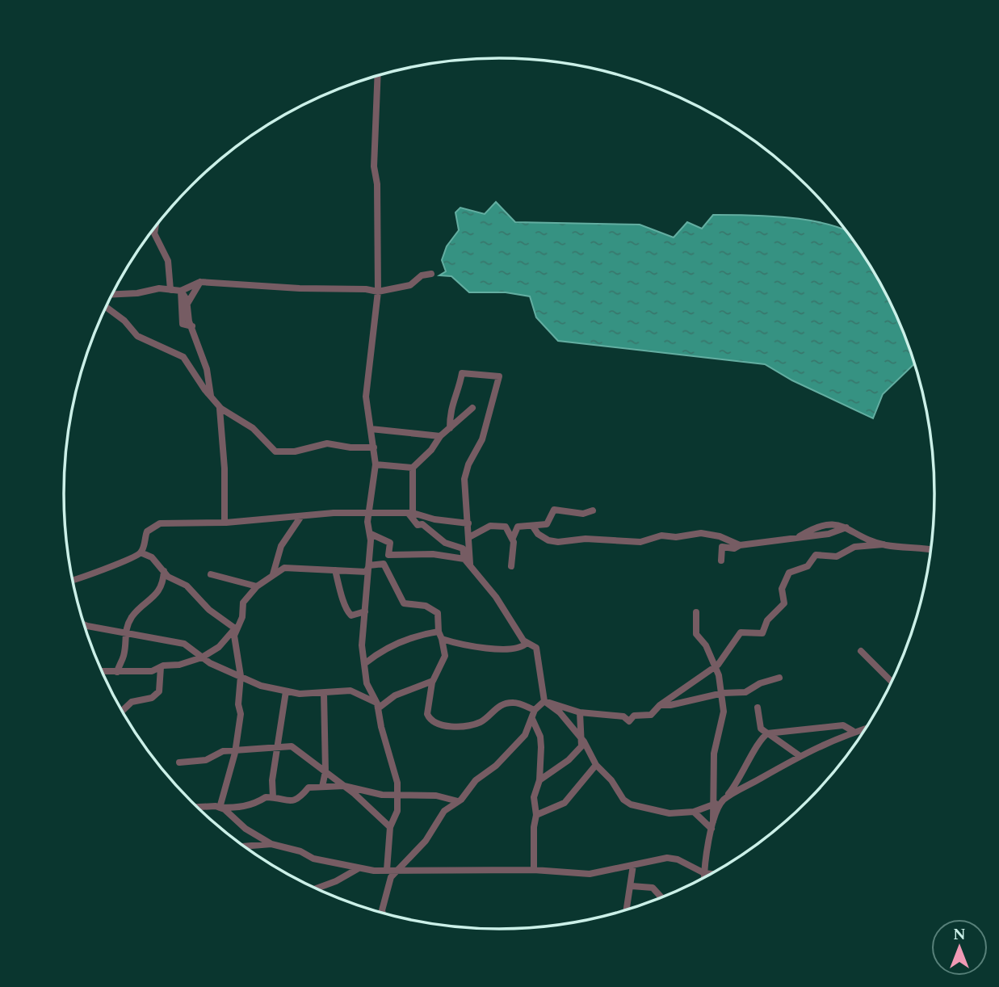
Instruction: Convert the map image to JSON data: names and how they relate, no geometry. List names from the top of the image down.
{
  "north": "top"
}
